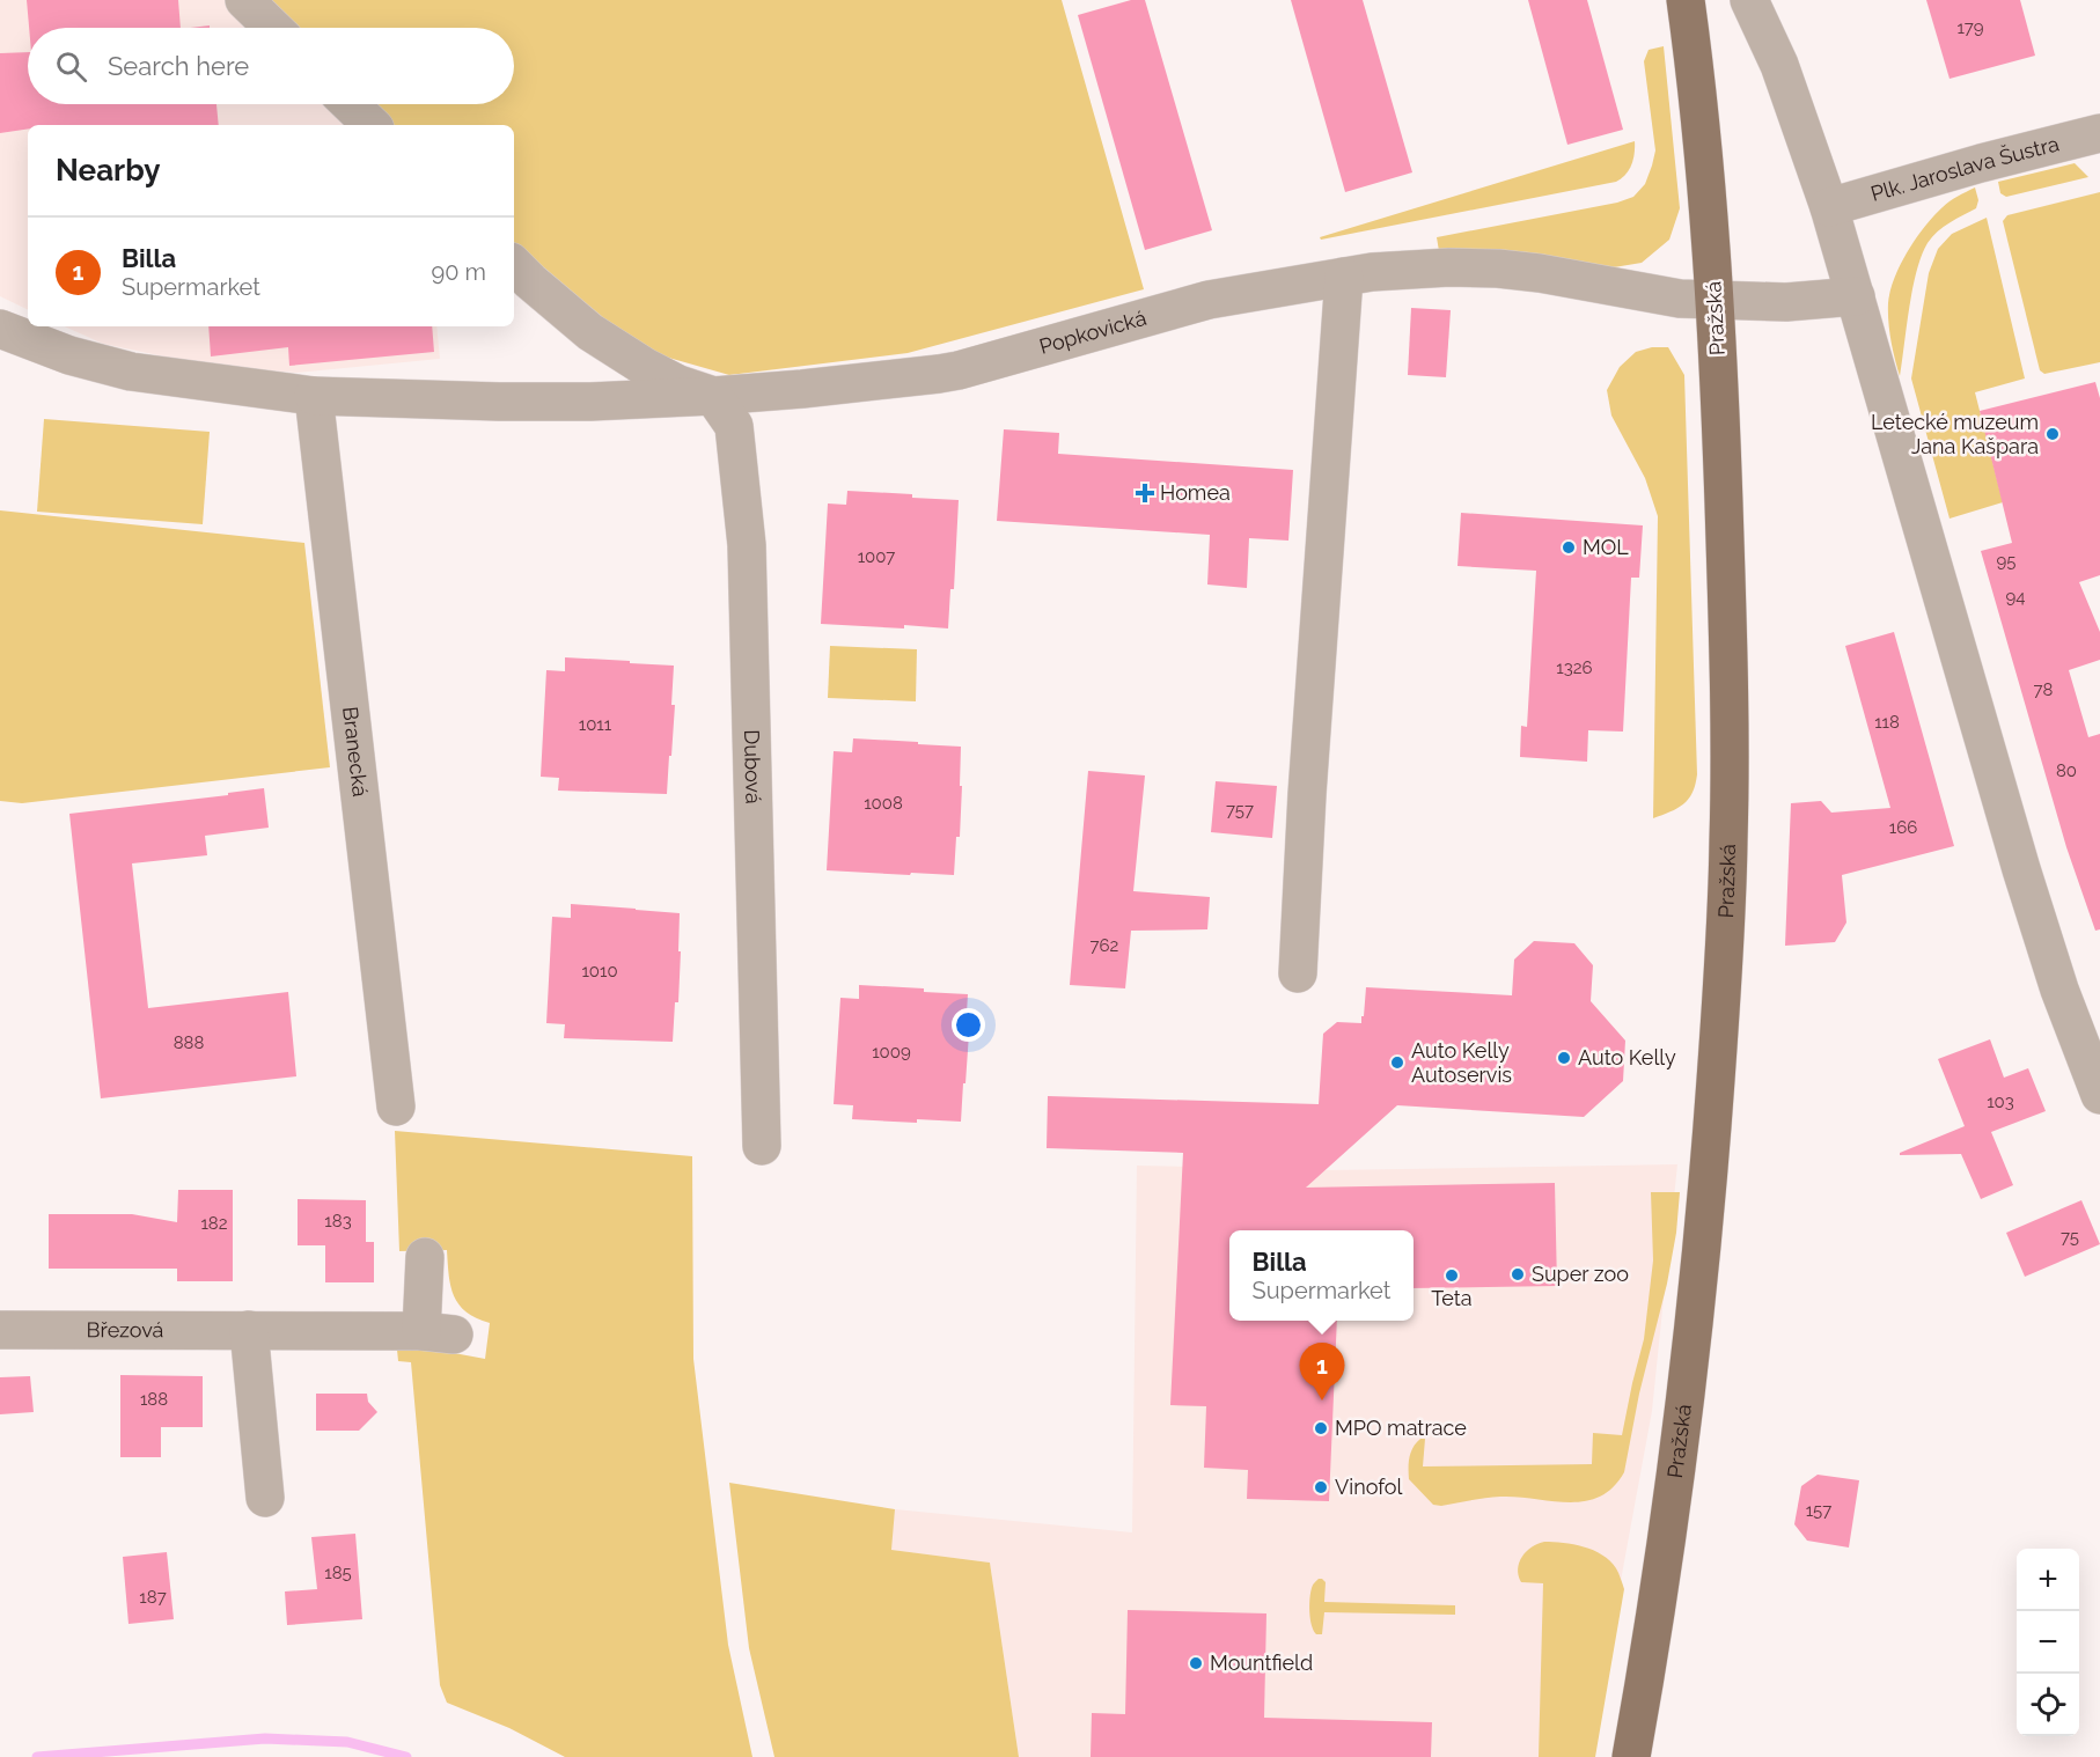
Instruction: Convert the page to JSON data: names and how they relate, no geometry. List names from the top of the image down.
{
  "streets": {
    "main road": ["Pražská"],
    "street": [
      "Plk. Jaroslava Šustra",
      "Popkovická",
      "Branecká",
      "Dubová",
      "Březová"
    ]
  },
  "crossings": [
    ["Pražská", "Popkovická"],
    ["Popkovická", "Dubová"]
  ],
  "places": {
    "other": [
      "Letecké muzeum Jana Kašpara",
      "MOL",
      "Auto Kelly",
      "Auto Kelly Autoservis",
      "Super zoo",
      "Teta",
      "MPO matrace",
      "Vinofol",
      "Mountfield"
    ],
    "health": ["Homea"]
  },
  "house_numbers": [
    "179",
    "1007",
    "95",
    "94",
    "1326",
    "78",
    "118",
    "1011",
    "80",
    "1008",
    "757",
    "166",
    "762",
    "1010",
    "888",
    "1009",
    "103",
    "183",
    "182",
    "75",
    "188",
    "157",
    "185",
    "187"
  ],
  "page": {
    "search": "Search here",
    "heading": "Nearby",
    "list": [
      {
        "mark": "1",
        "name": "Billa",
        "note": "Supermarket",
        "value": "90 m"
      }
    ],
    "popup": ["Billa", "Supermarket"],
    "pins": "1",
    "map_buttons": ["+", "−"]
  }
}
